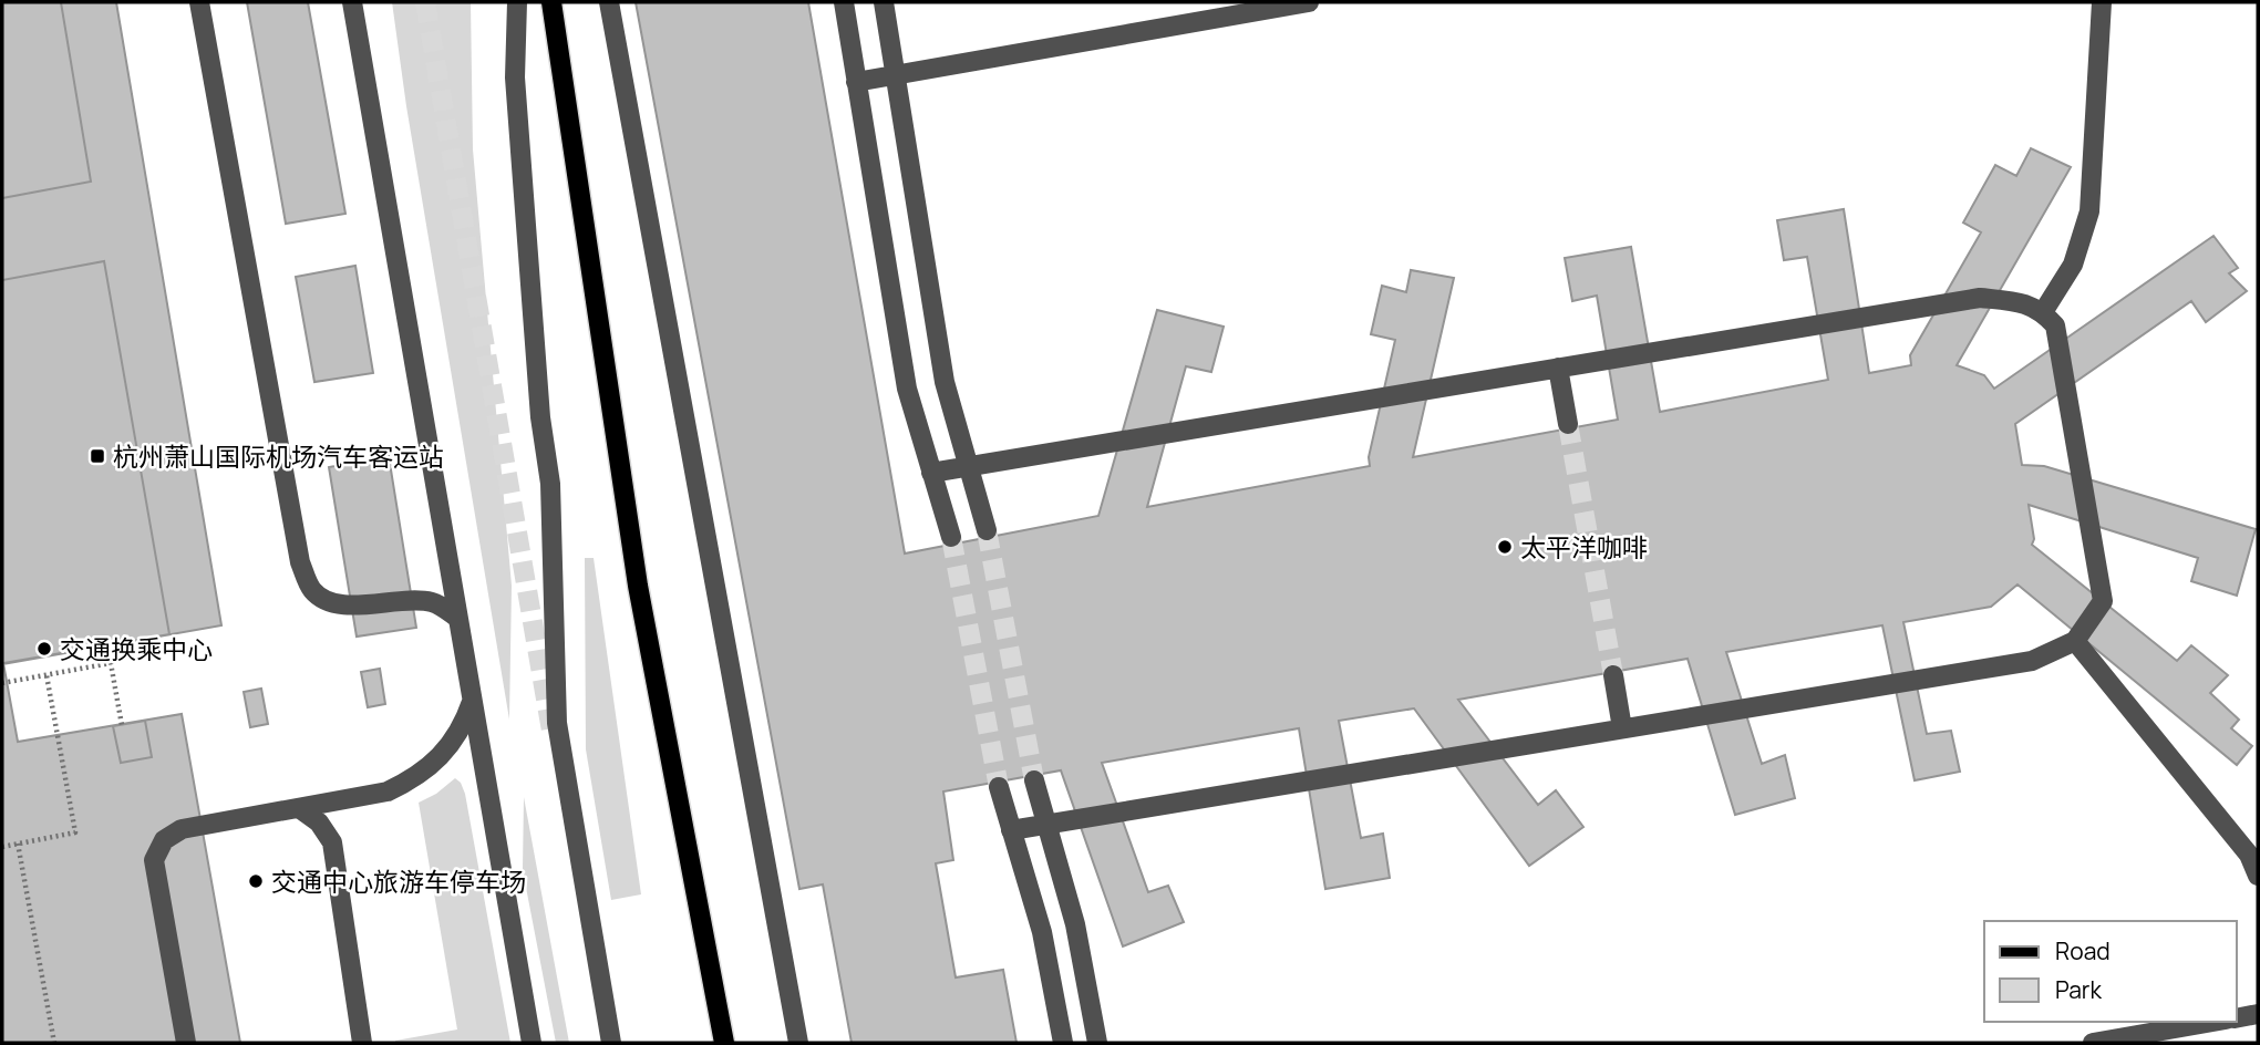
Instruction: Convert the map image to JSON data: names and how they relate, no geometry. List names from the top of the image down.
{
  "places": {
    "transit": ["杭州萧山国际机场汽车客运站"],
    "other": ["太平洋咖啡", "交通换乘中心", "交通中心旅游车停车场"]
  },
  "legend": ["Road", "Park"]
}
